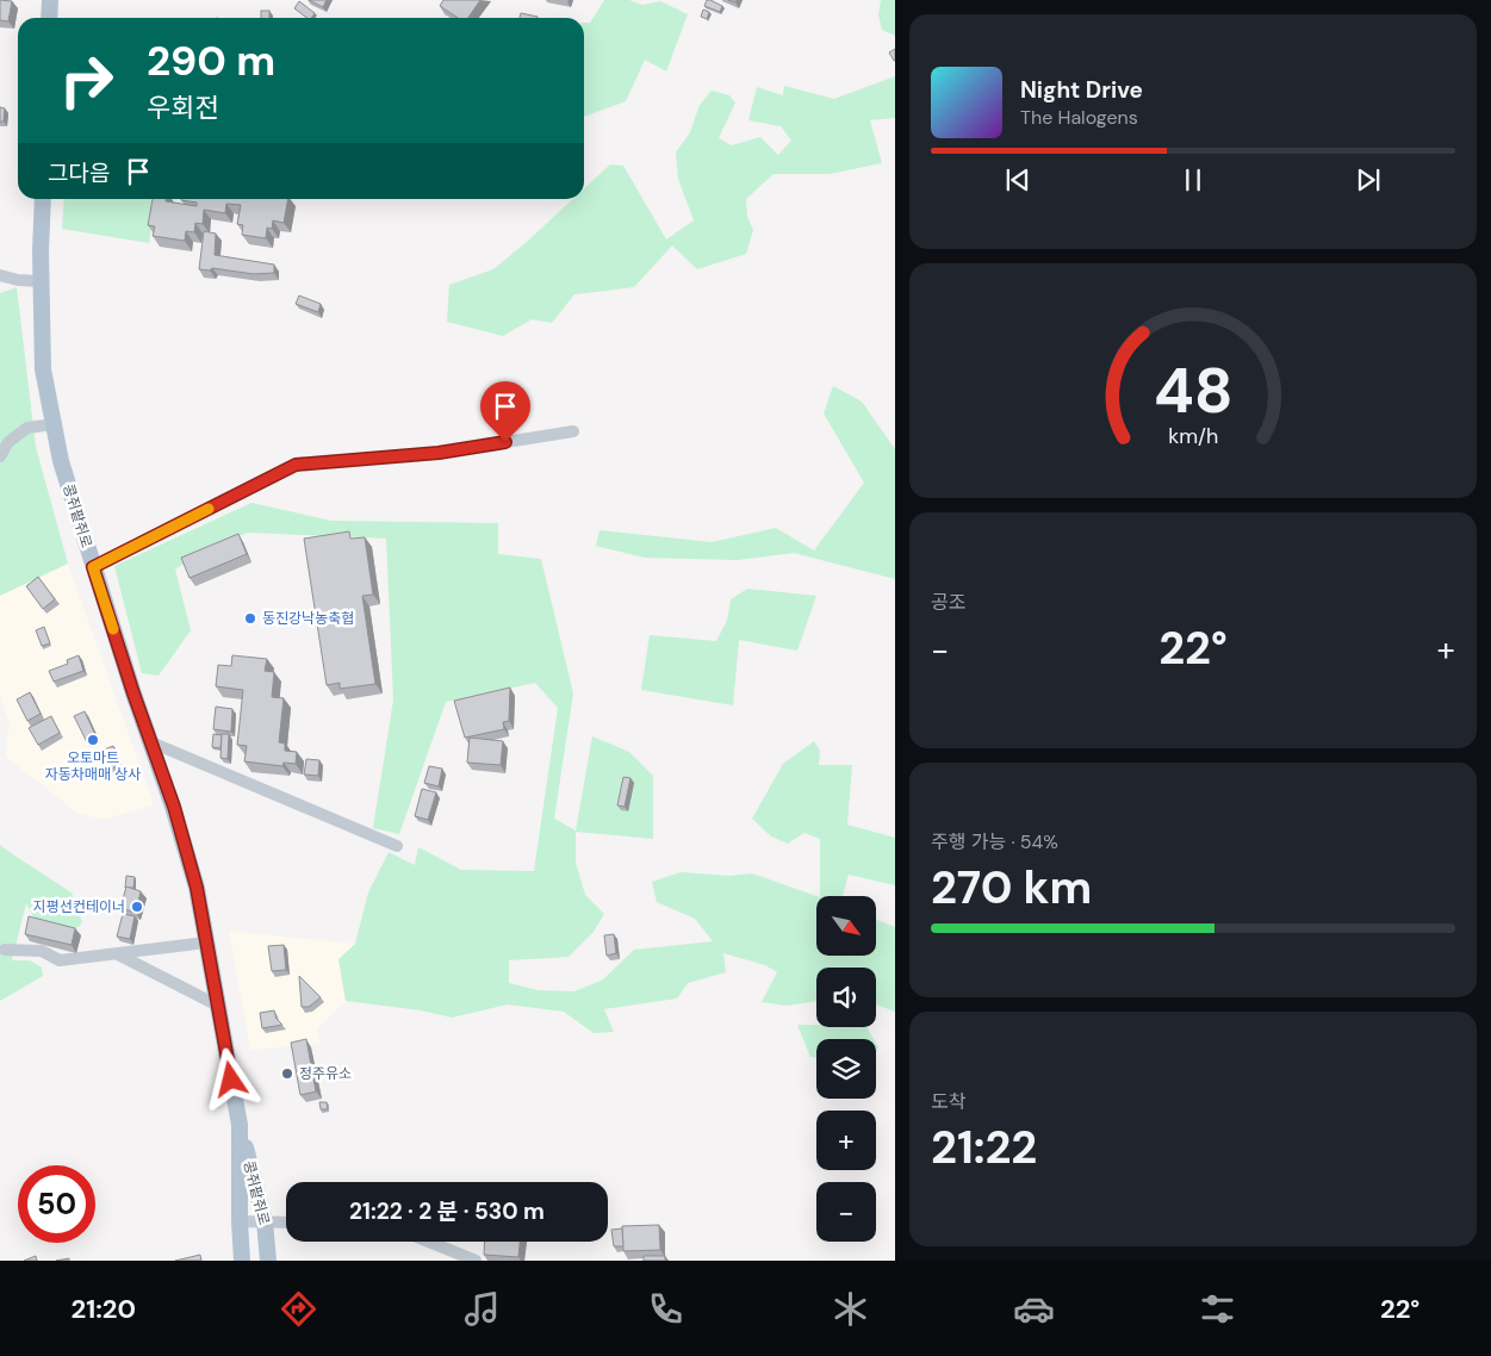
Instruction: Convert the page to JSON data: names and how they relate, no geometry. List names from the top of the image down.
{
  "streets": {
    "main road": ["콩쥐팥쥐로"]
  },
  "places": [
    "동진강낙농축협",
    "오토마트 자동차매매 상사",
    "지평선컨테이너",
    "정주유소"
  ],
  "north": "bottom right",
  "page": {
    "turn": ["290 m", "우회전"],
    "song": ["Night Drive", "The Halogens"],
    "then": "그다음",
    "tile": [
      "공조",
      ["주행 가능 · 54%", "270 km"],
      ["도착", "21:22"]
    ],
    "heat": ["−", "22°", "+"],
    "map_buttons": ["+", "−"],
    "limit": "50",
    "trip": "21:22 · 2 분 · 530 m",
    "tabs": ["21:20", "22°"],
    "gauge": ["48", "km/h"]
  }
}
